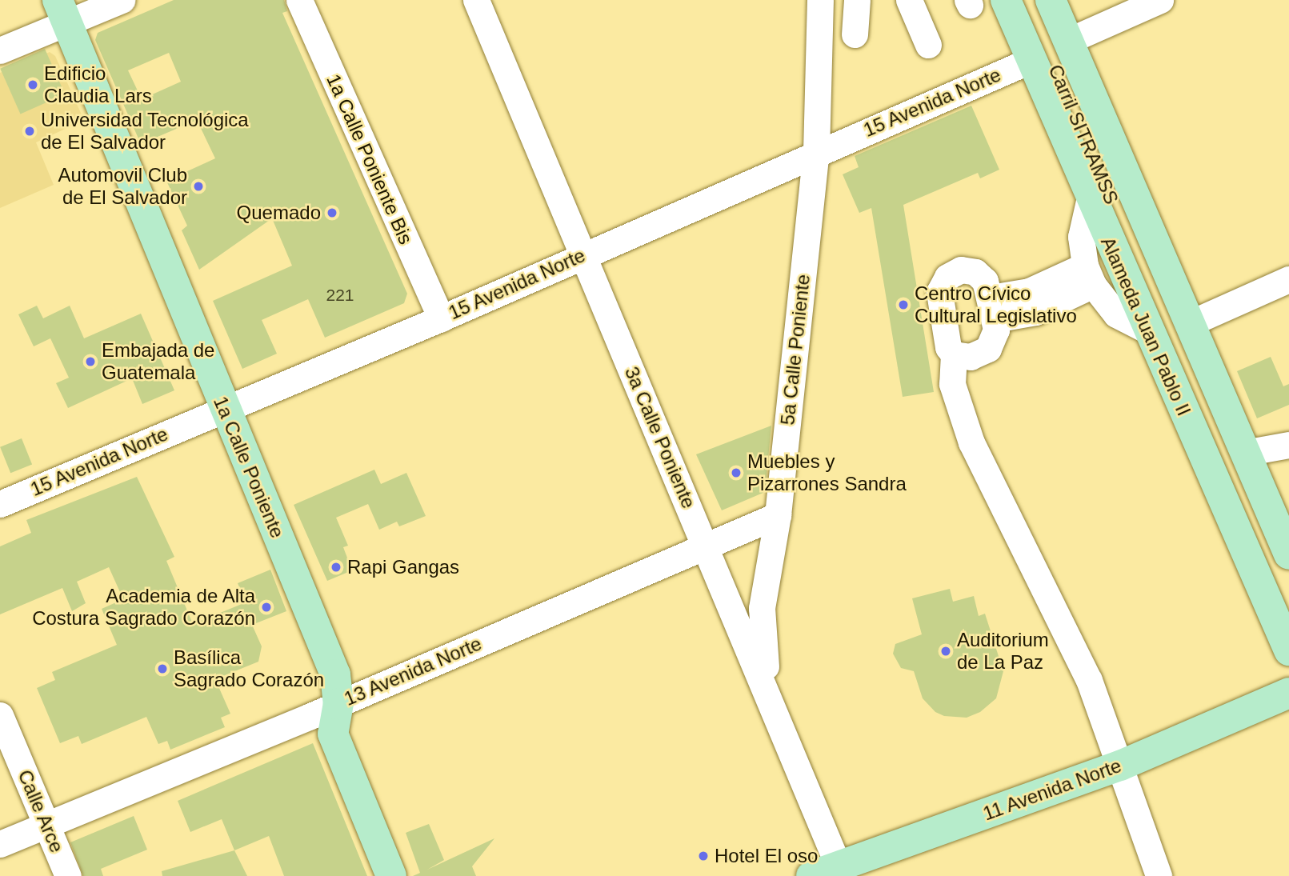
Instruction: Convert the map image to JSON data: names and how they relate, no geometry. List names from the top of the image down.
{
  "streets": {
    "main road": [
      "Carril SITRAMSS",
      "Alameda Juan Pablo II",
      "1a Calle Poniente",
      "11 Avenida Norte"
    ],
    "street": [
      "15 Avenida Norte",
      "1a Calle Poniente Bis",
      "5a Calle Poniente",
      "3a Calle Poniente",
      "13 Avenida Norte",
      "Calle Arce"
    ]
  },
  "crossings": [
    ["15 Avenida Norte", "1a Calle Poniente Bis"],
    ["15 Avenida Norte", "Alameda Juan Pablo II"],
    ["15 Avenida Norte", "5a Calle Poniente"],
    ["15 Avenida Norte", "3a Calle Poniente"],
    ["15 Avenida Norte", "1a Calle Poniente"],
    ["5a Calle Poniente", "3a Calle Poniente"],
    ["5a Calle Poniente", "13 Avenida Norte"],
    ["3a Calle Poniente", "13 Avenida Norte"],
    ["3a Calle Poniente", "11 Avenida Norte"],
    ["1a Calle Poniente", "13 Avenida Norte"],
    ["13 Avenida Norte", "Calle Arce"]
  ],
  "places": [
    "Edificio Claudia Lars",
    "Universidad Tecnológica de El Salvador",
    "Automovil Club de El Salvador",
    "Quemado",
    "Centro Cívico Cultural Legislativo",
    "Embajada de Guatemala",
    "Muebles y Pizarrones Sandra",
    "Rapi Gangas",
    "Academia de Alta Costura Sagrado Corazón",
    "Auditorium de La Paz",
    "Basílica Sagrado Corazón",
    "Hotel El oso"
  ],
  "house_numbers": ["221"]
}
